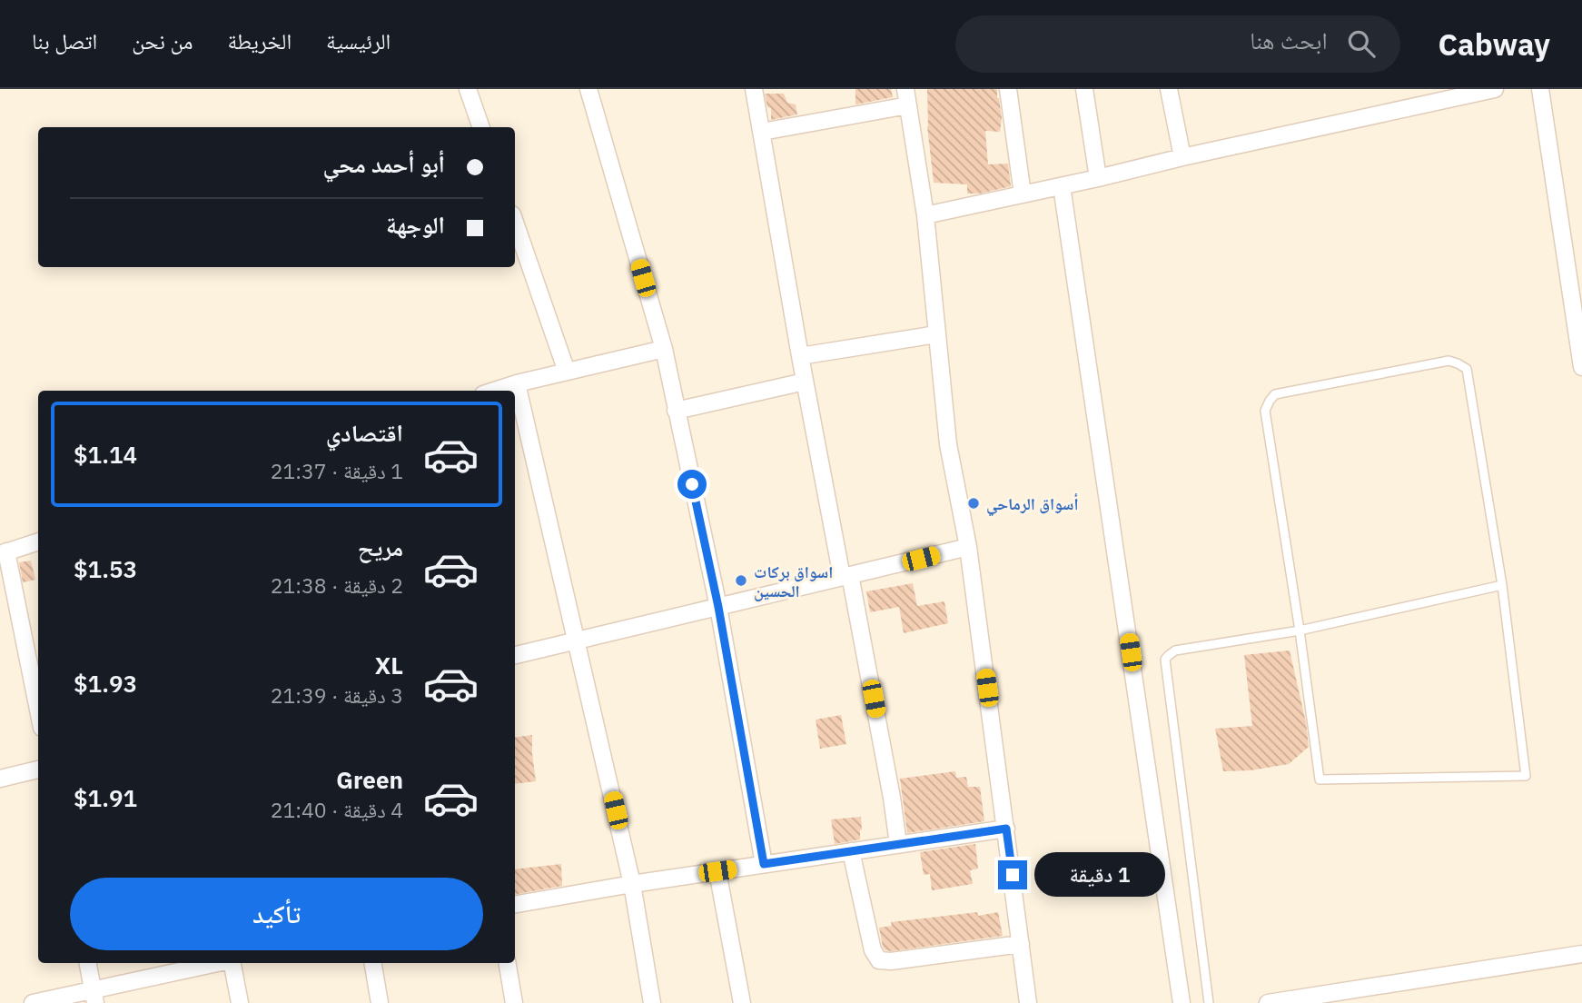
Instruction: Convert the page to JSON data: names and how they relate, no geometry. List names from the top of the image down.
{
  "places": ["أسواق الرماحي", "اسواق بركات الحسين"],
  "page": {
    "header": "Cabway",
    "search": "ابحث هنا",
    "nav": [
      "الرئيسية",
      "الخريطة",
      "من نحن",
      "اتصل بنا"
    ],
    "banner": ["أبو أحمد محي", "الوجهة"],
    "list": [
      {
        "name": "اقتصادي",
        "note": "1 دقيقة · 21:37",
        "value": "$1.14"
      },
      {
        "name": "مريح",
        "note": "2 دقيقة · 21:38",
        "value": "$1.53"
      },
      {
        "name": "XL",
        "note": "3 دقيقة · 21:39",
        "value": "$1.93"
      },
      {
        "name": "Green",
        "note": "4 دقيقة · 21:40",
        "value": "$1.91"
      }
    ],
    "bubble": "1 دقيقة",
    "buttons": "تأكيد"
  }
}
